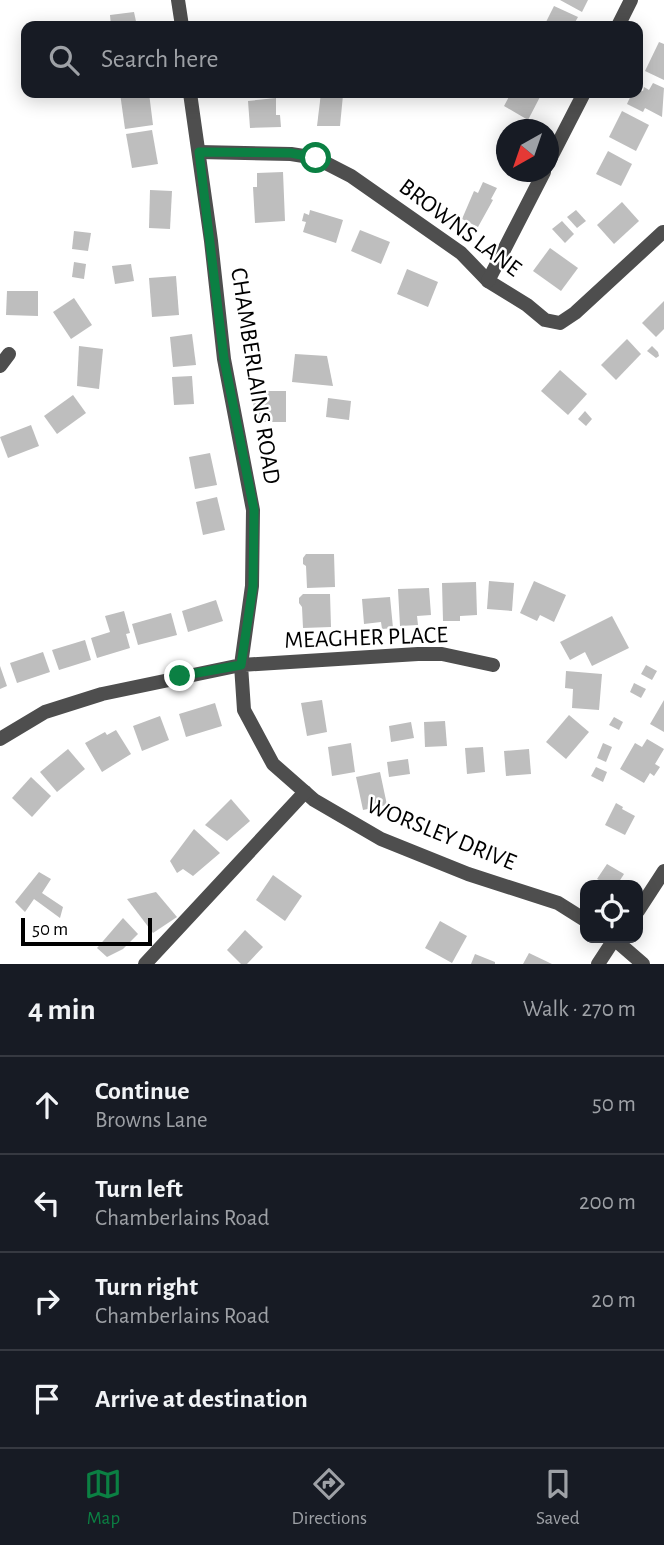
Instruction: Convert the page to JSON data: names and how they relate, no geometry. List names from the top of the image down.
{
  "streets": {
    "street": [
      "BROWNS LANE",
      "CHAMBERLAINS ROAD",
      "MEAGHER PLACE",
      "WORSLEY DRIVE"
    ]
  },
  "crossings": [
    ["BROWNS LANE", "CHAMBERLAINS ROAD"],
    ["CHAMBERLAINS ROAD", "MEAGHER PLACE"],
    ["CHAMBERLAINS ROAD", "WORSLEY DRIVE"],
    ["MEAGHER PLACE", "WORSLEY DRIVE"]
  ],
  "scale_bar": "50 m",
  "north": "bottom left",
  "page": {
    "search": "Search here",
    "scale": "50 m",
    "heading": ["4 min", "Walk · 270 m"],
    "list": [
      ["Continue", "Browns Lane", "50 m"],
      ["Turn left", "Chamberlains Road", "200 m"],
      ["Turn right", "Chamberlains Road", "20 m"],
      "Arrive at destination"
    ],
    "nav": ["Map", "Directions", "Saved"]
  }
}
